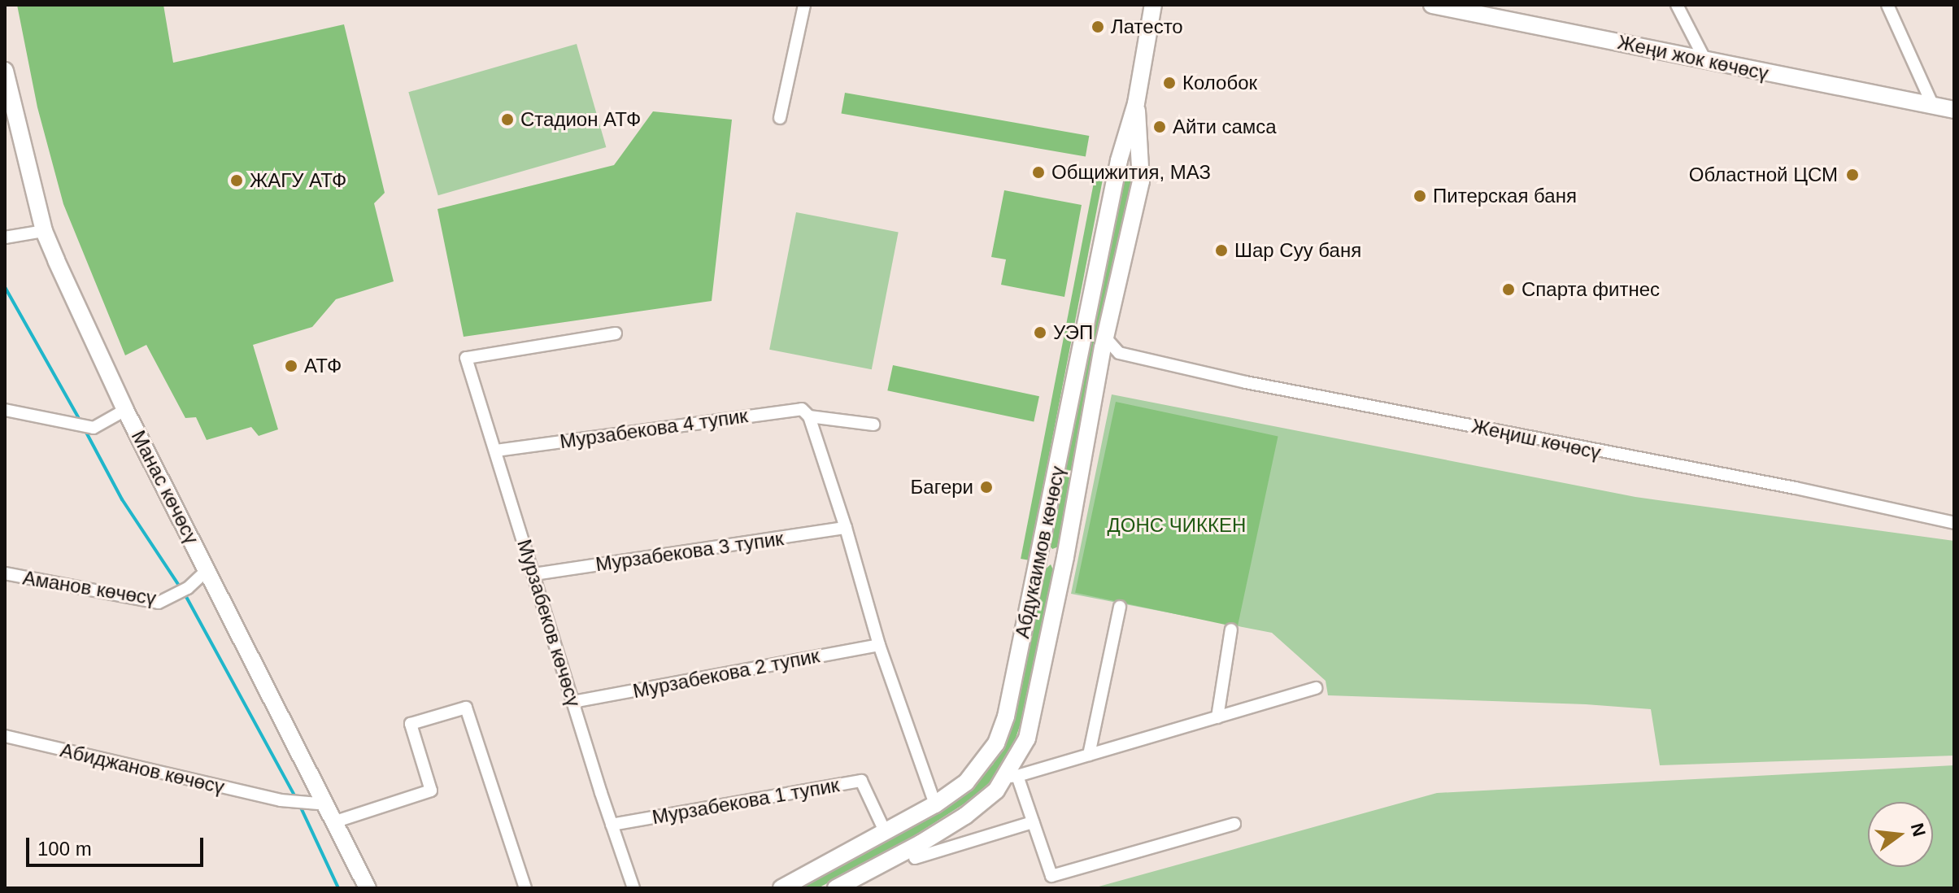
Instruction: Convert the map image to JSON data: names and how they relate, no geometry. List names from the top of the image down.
{
  "streets": {
    "main road": ["Жеңи жок көчөсү", "Манас көчөсү", "Абдукаимов көчөсү"],
    "street": [
      "Мурзабекова 4 тупик",
      "Жеңиш көчөсү",
      "Мурзабекова 3 тупик",
      "Аманов көчөсү",
      "Мурзабеков көчөсү",
      "Мурзабекова 2 тупик",
      "Абиджанов көчөсү",
      "Мурзабекова 1 тупик"
    ]
  },
  "crossings": [
    ["Мурзабекова 4 тупик", "Мурзабеков көчөсү"],
    ["Манас көчөсү", "Аманов көчөсү"],
    ["Манас көчөсү", "Абиджанов көчөсү"],
    ["Мурзабекова 3 тупик", "Мурзабеков көчөсү"],
    ["Абдукаимов көчөсү", "Мурзабекова 1 тупик"],
    ["Мурзабеков көчөсү", "Мурзабекова 2 тупик"],
    ["Мурзабеков көчөсү", "Мурзабекова 1 тупик"]
  ],
  "parks": ["ДОНС ЧИККЕН"],
  "places": [
    "Латесто",
    "Колобок",
    "Стадион АТФ",
    "Айти самса",
    "Общижития, МАЗ",
    "Областной ЦСМ",
    "ЖАГУ АТФ",
    "Питерская баня",
    "Шар Суу баня",
    "Спарта фитнес",
    "УЭП",
    "АТФ",
    "Багери"
  ],
  "scale_bar": "100 m",
  "north": "right"
}
